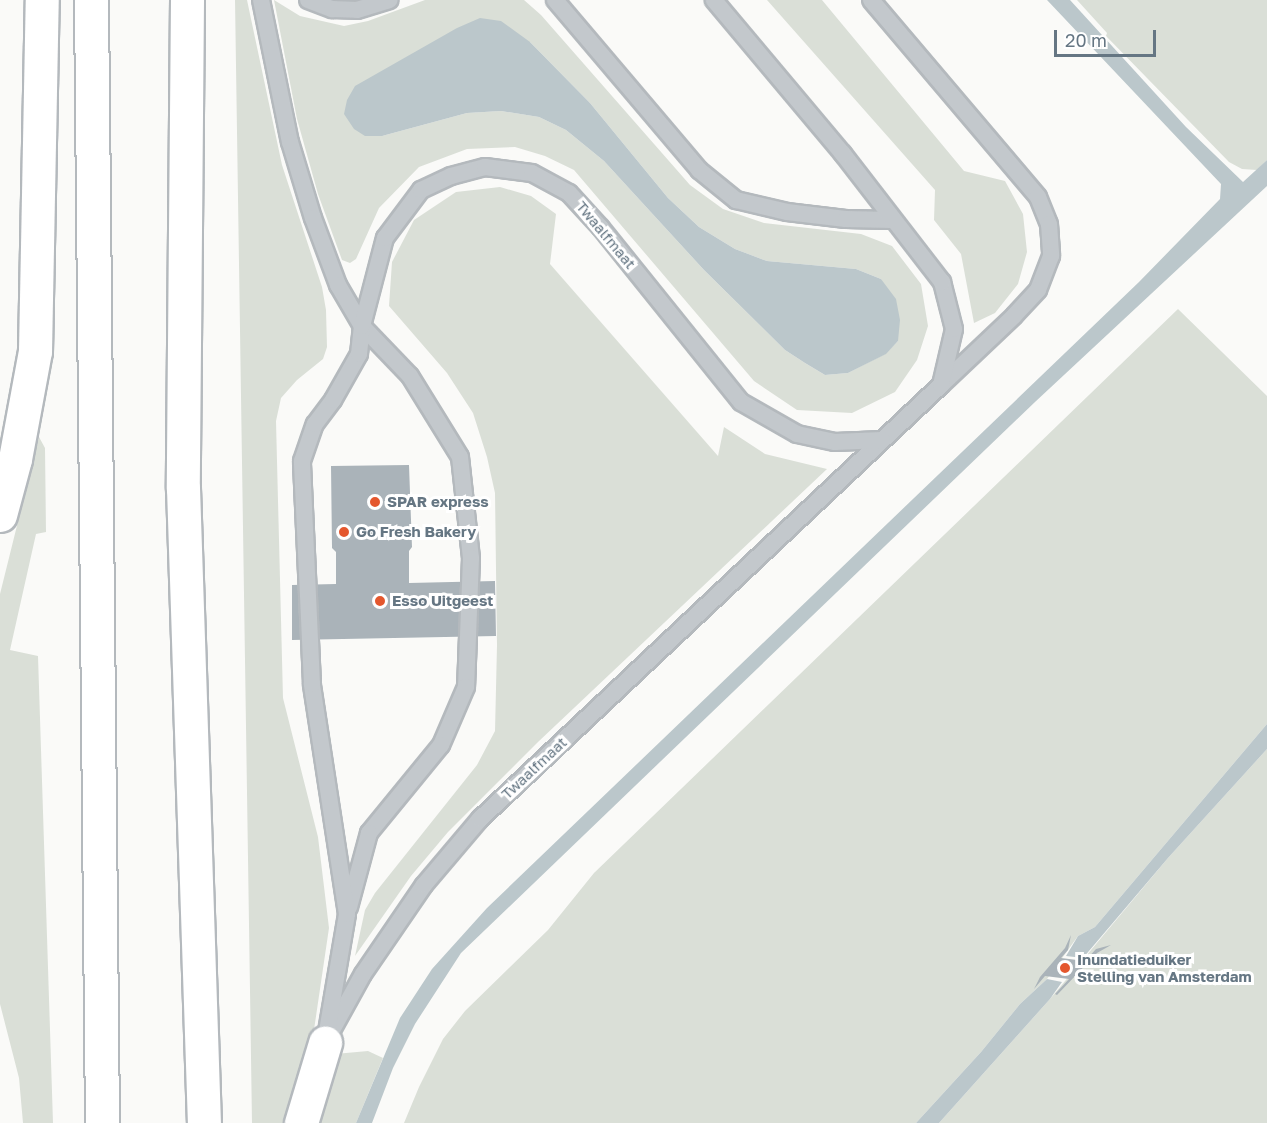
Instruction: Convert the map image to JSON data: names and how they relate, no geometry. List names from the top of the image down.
{
  "streets": {
    "lane": ["Twaalfmaat"]
  },
  "places": [
    "SPAR express",
    "Go Fresh Bakery",
    "Esso Uitgeest",
    "Inundatieduiker Stelling van Amsterdam"
  ],
  "scale_bar": "20 m"
}
